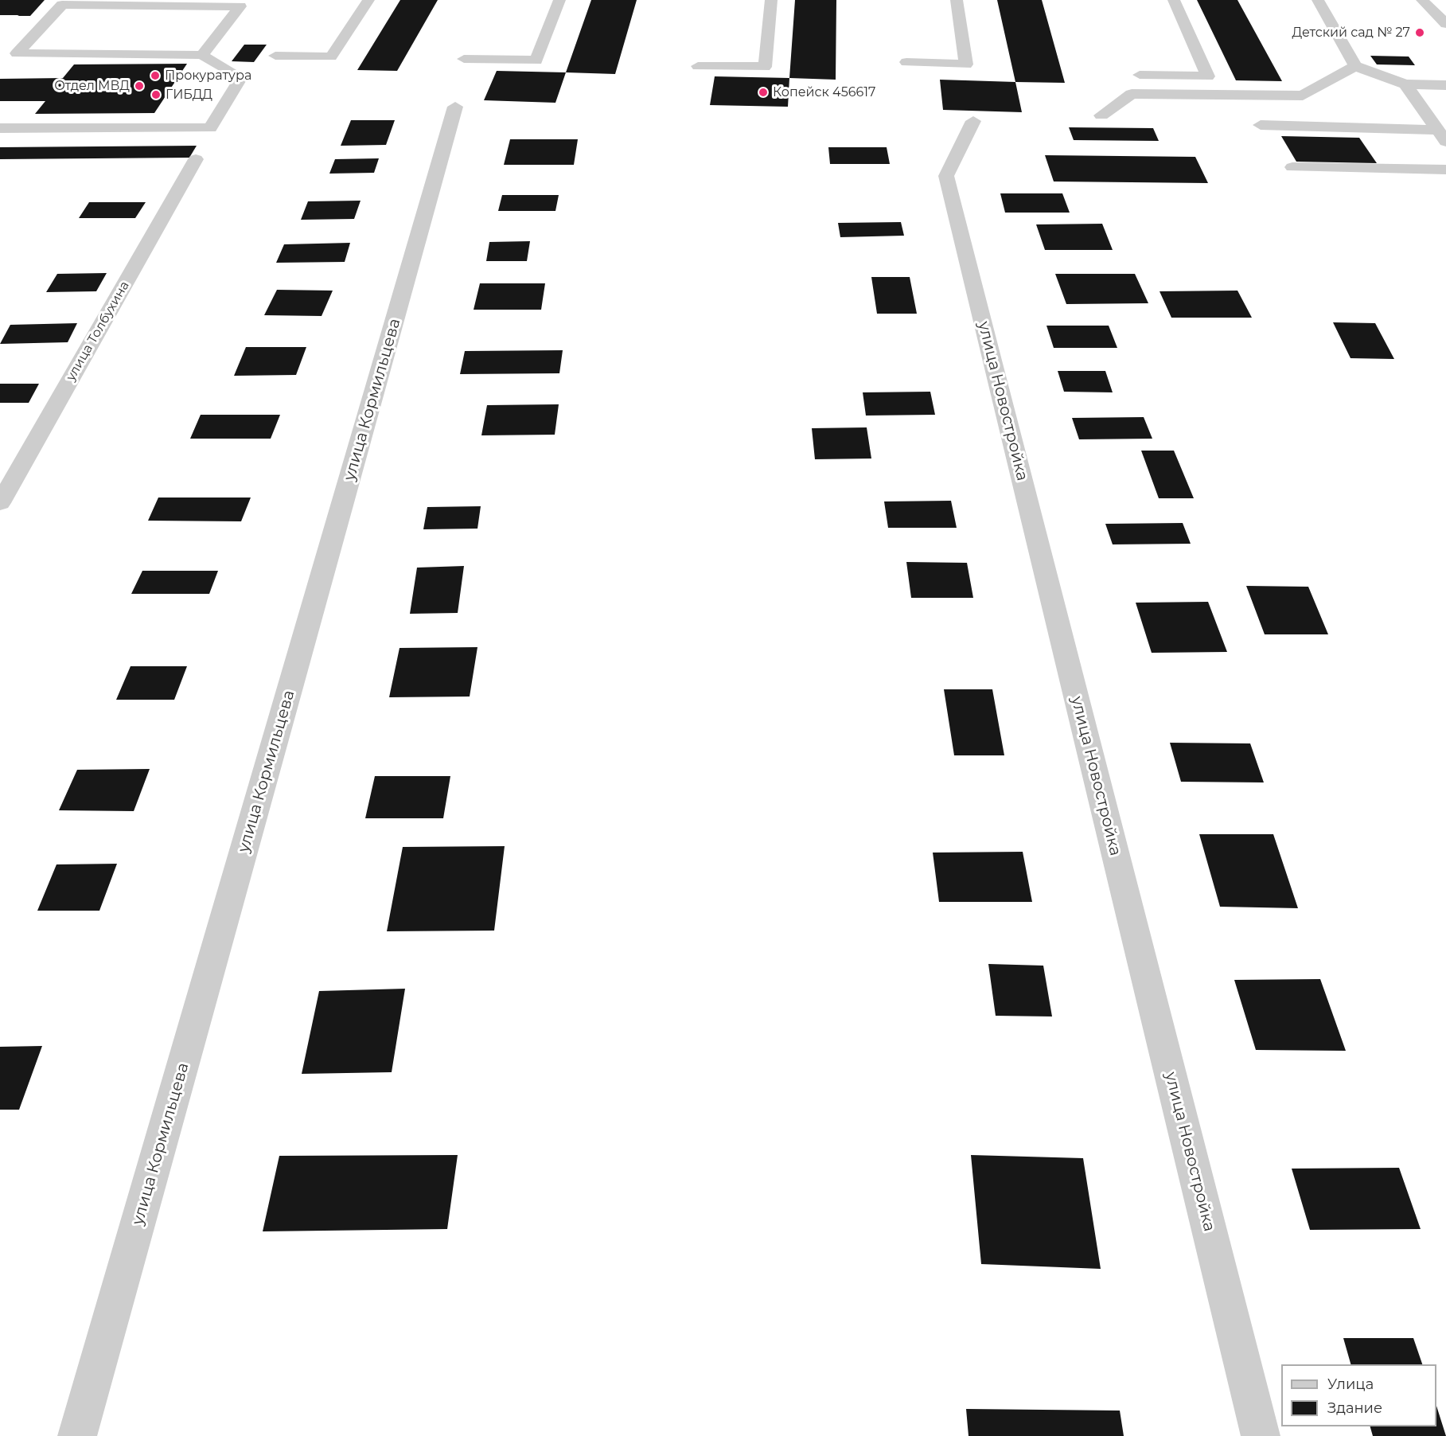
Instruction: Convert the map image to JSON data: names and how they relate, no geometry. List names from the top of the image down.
{
  "streets": {
    "street": ["улица Толбухина", "улица Кормильцева", "улица Новостройка"]
  },
  "places": [
    "Детский сад № 27",
    "Прокуратура",
    "Отдел МВД",
    "Копейск 456617",
    "ГИБДД"
  ],
  "legend": ["Улица", "Здание"]
}
